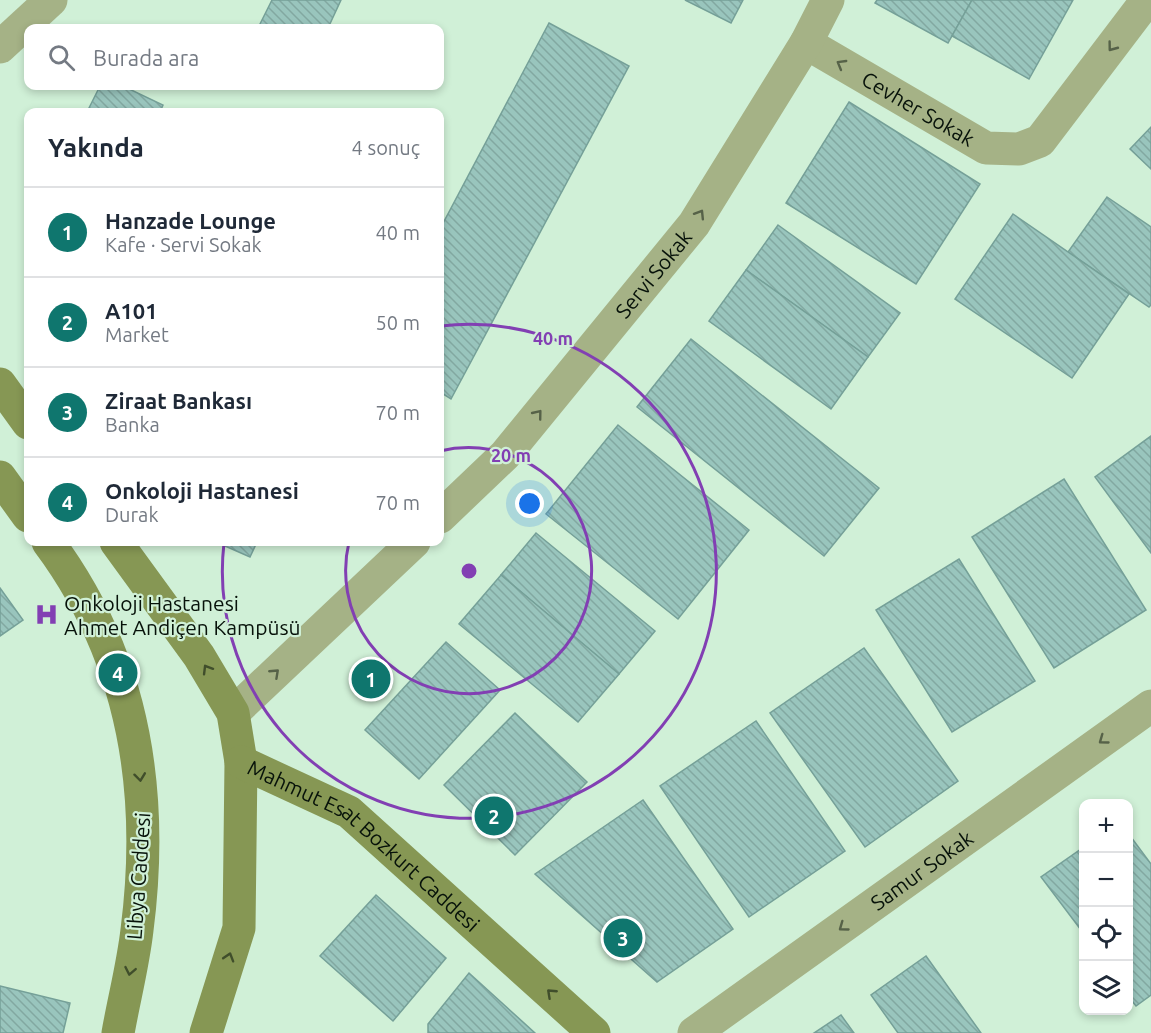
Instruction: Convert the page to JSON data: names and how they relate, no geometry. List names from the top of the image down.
{
  "streets": {
    "main road": ["Mahmut Esat Bozkurt Caddesi", "Libya Caddesi"],
    "street": ["Cevher Sokak", "Servi Sokak", "Samur Sokak"]
  },
  "crossings": [
    ["Cevher Sokak", "Servi Sokak"]
  ],
  "one_way": ["Servi Sokak", "Mahmut Esat Bozkurt Caddesi", "Samur Sokak"],
  "places": {
    "hospital": ["Onkoloji Hastanesi Ahmet Andiçen Kampüsü"]
  },
  "page": {
    "search": "Burada ara",
    "heading": ["Yakında", "4 sonuç"],
    "list": [
      {
        "mark": "1",
        "name": "Hanzade Lounge",
        "note": "Kafe · Servi Sokak",
        "value": "40 m"
      },
      {
        "mark": "2",
        "name": "A101",
        "note": "Market",
        "value": "50 m"
      },
      {
        "mark": "3",
        "name": "Ziraat Bankası",
        "note": "Banka",
        "value": "70 m"
      },
      {
        "mark": "4",
        "name": "Onkoloji Hastanesi",
        "note": "Durak",
        "value": "70 m"
      }
    ],
    "pins": [
      "4",
      "1",
      "2",
      "3"
    ],
    "map_buttons": ["+", "−"]
  },
  "rings": ["40 m", "20 m"]
}
